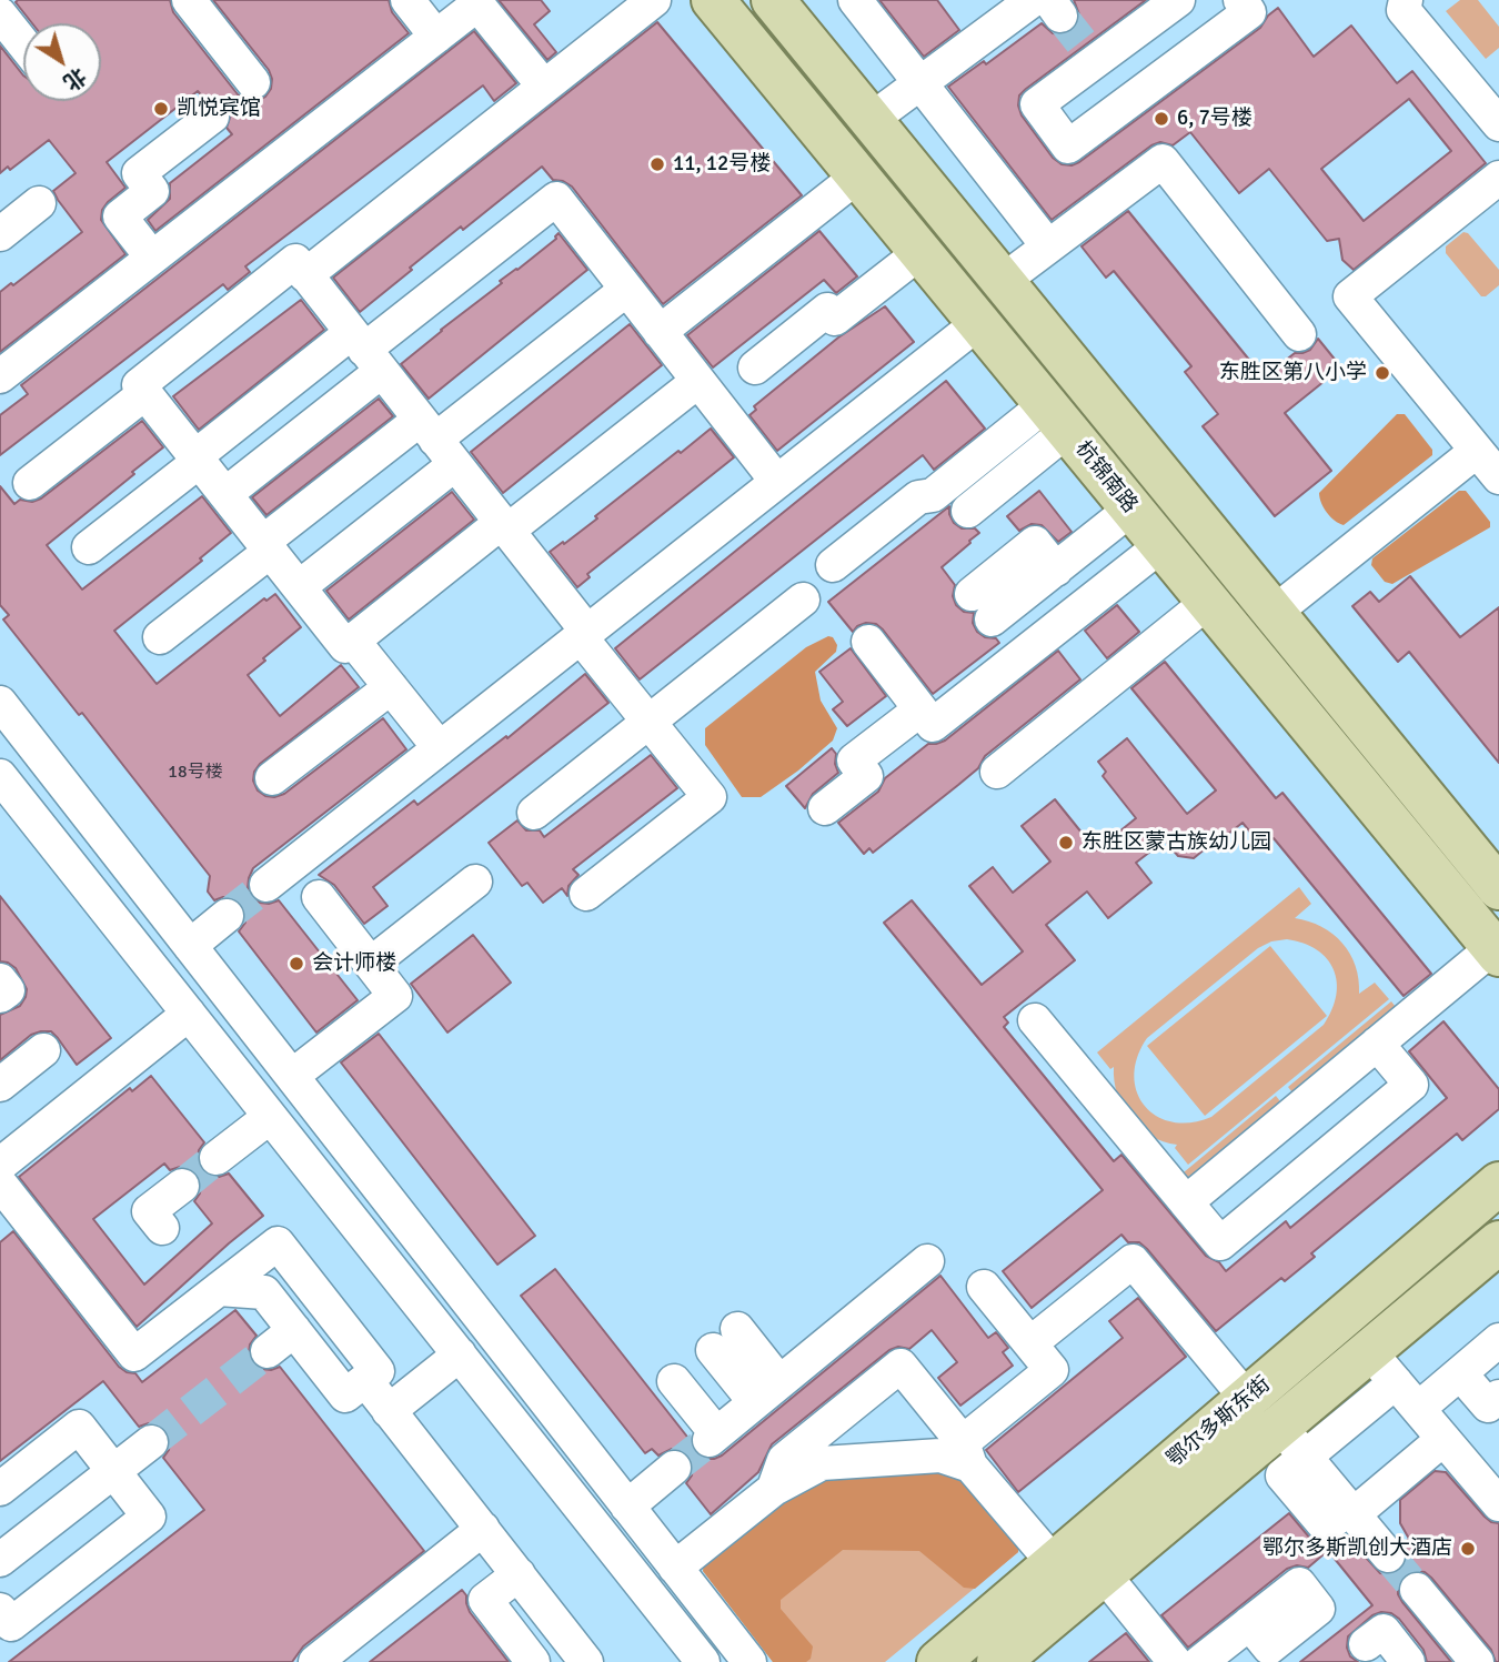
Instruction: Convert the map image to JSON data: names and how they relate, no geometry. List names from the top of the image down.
{
  "streets": {
    "main road": ["杭锦南路", "鄂尔多斯东街"]
  },
  "places": [
    "凯悦宾馆",
    "6, 7号楼",
    "11, 12号楼",
    "东胜区第八小学",
    "东胜区蒙古族幼儿园",
    "会计师楼",
    "鄂尔多斯凯创大酒店"
  ],
  "house_numbers": ["18号楼"],
  "north": "bottom right"
}
